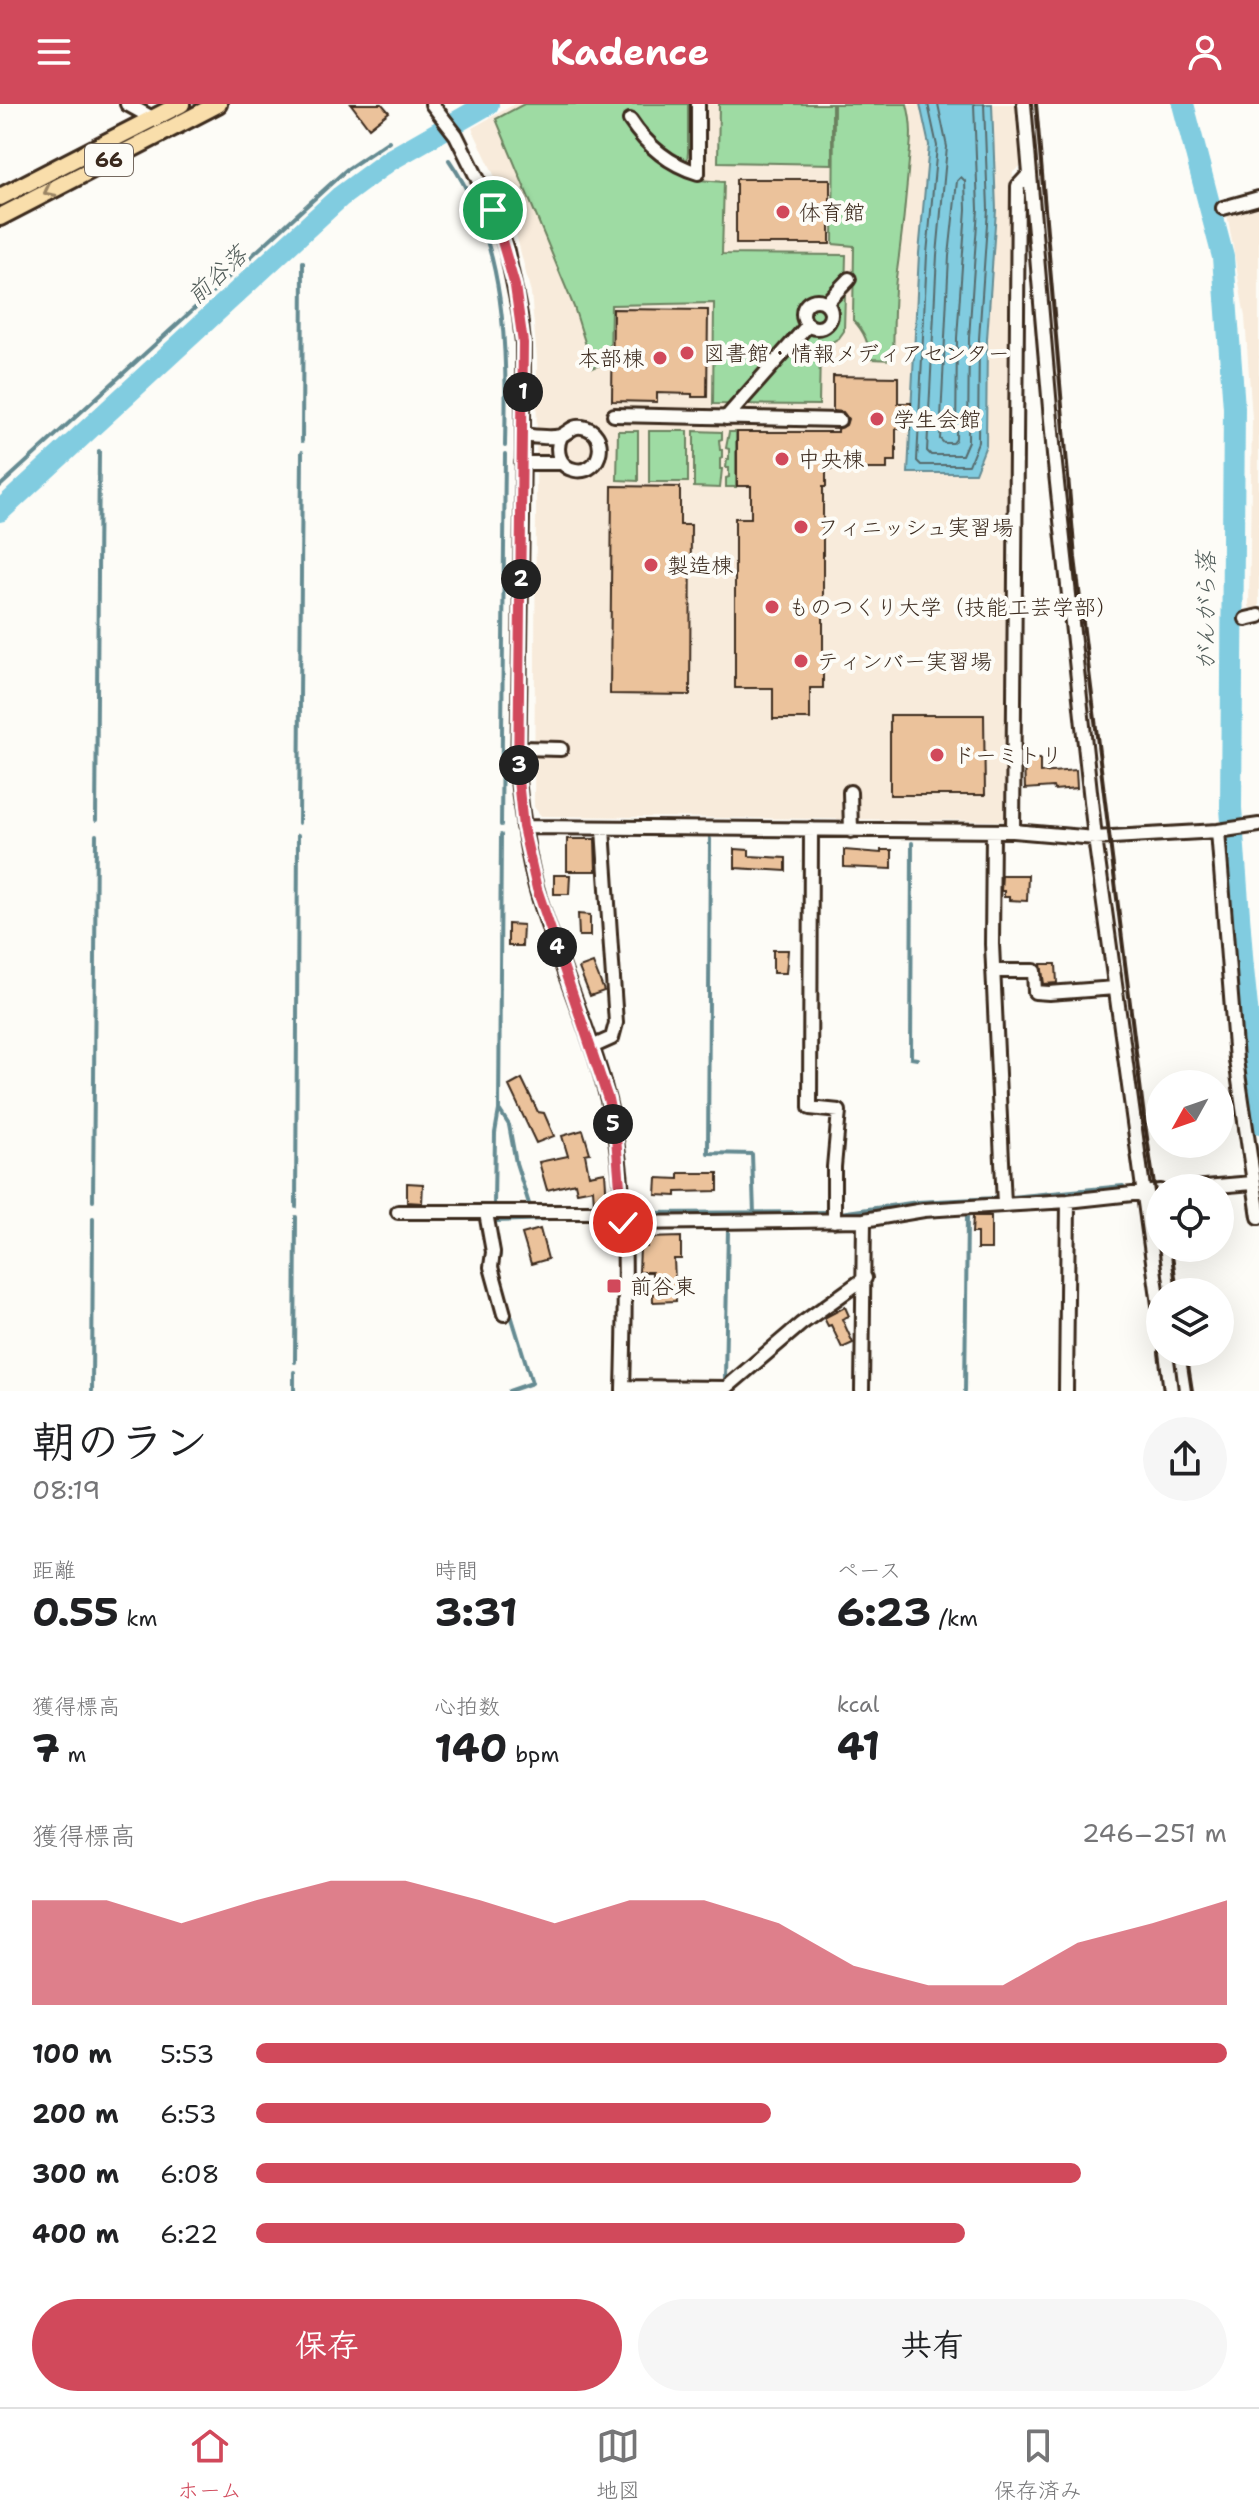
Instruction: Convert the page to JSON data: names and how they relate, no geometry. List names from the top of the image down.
{
  "streets": {
    "main road": ["66"]
  },
  "water": ["前谷落", "がんがら落"],
  "places": {
    "other": [
      "体育館",
      "図書館・情報メディアセンター",
      "本部棟",
      "学生会館",
      "中央棟",
      "フィニッシュ実習場",
      "製造棟",
      "ものつくり大学（技能工芸学部）",
      "ティンバー実習場",
      "ドーミトリ"
    ],
    "transit": ["前谷東"]
  },
  "north": "bottom left",
  "page": {
    "header": "Kadence",
    "pins": [
      "1",
      "2",
      "3",
      "4",
      "5"
    ],
    "heading": ["朝のラン", "08:19"],
    "stats": [
      ["距離", "0.55 km"],
      ["時間", "3:31"],
      ["ペース", "6:23 /km"],
      ["獲得標高", "7 m"],
      ["心拍数", "140 bpm"],
      ["kcal", "41"]
    ],
    "chart": ["獲得標高", "246–251 m"],
    "list": [
      {
        "name": "100 m",
        "note": "5:53"
      },
      {
        "name": "200 m",
        "note": "6:53"
      },
      {
        "name": "300 m",
        "note": "6:08"
      },
      {
        "name": "400 m",
        "note": "6:22"
      }
    ],
    "buttons": ["保存", "共有"],
    "tabs": ["ホーム", "地図", "保存済み"]
  }
}
